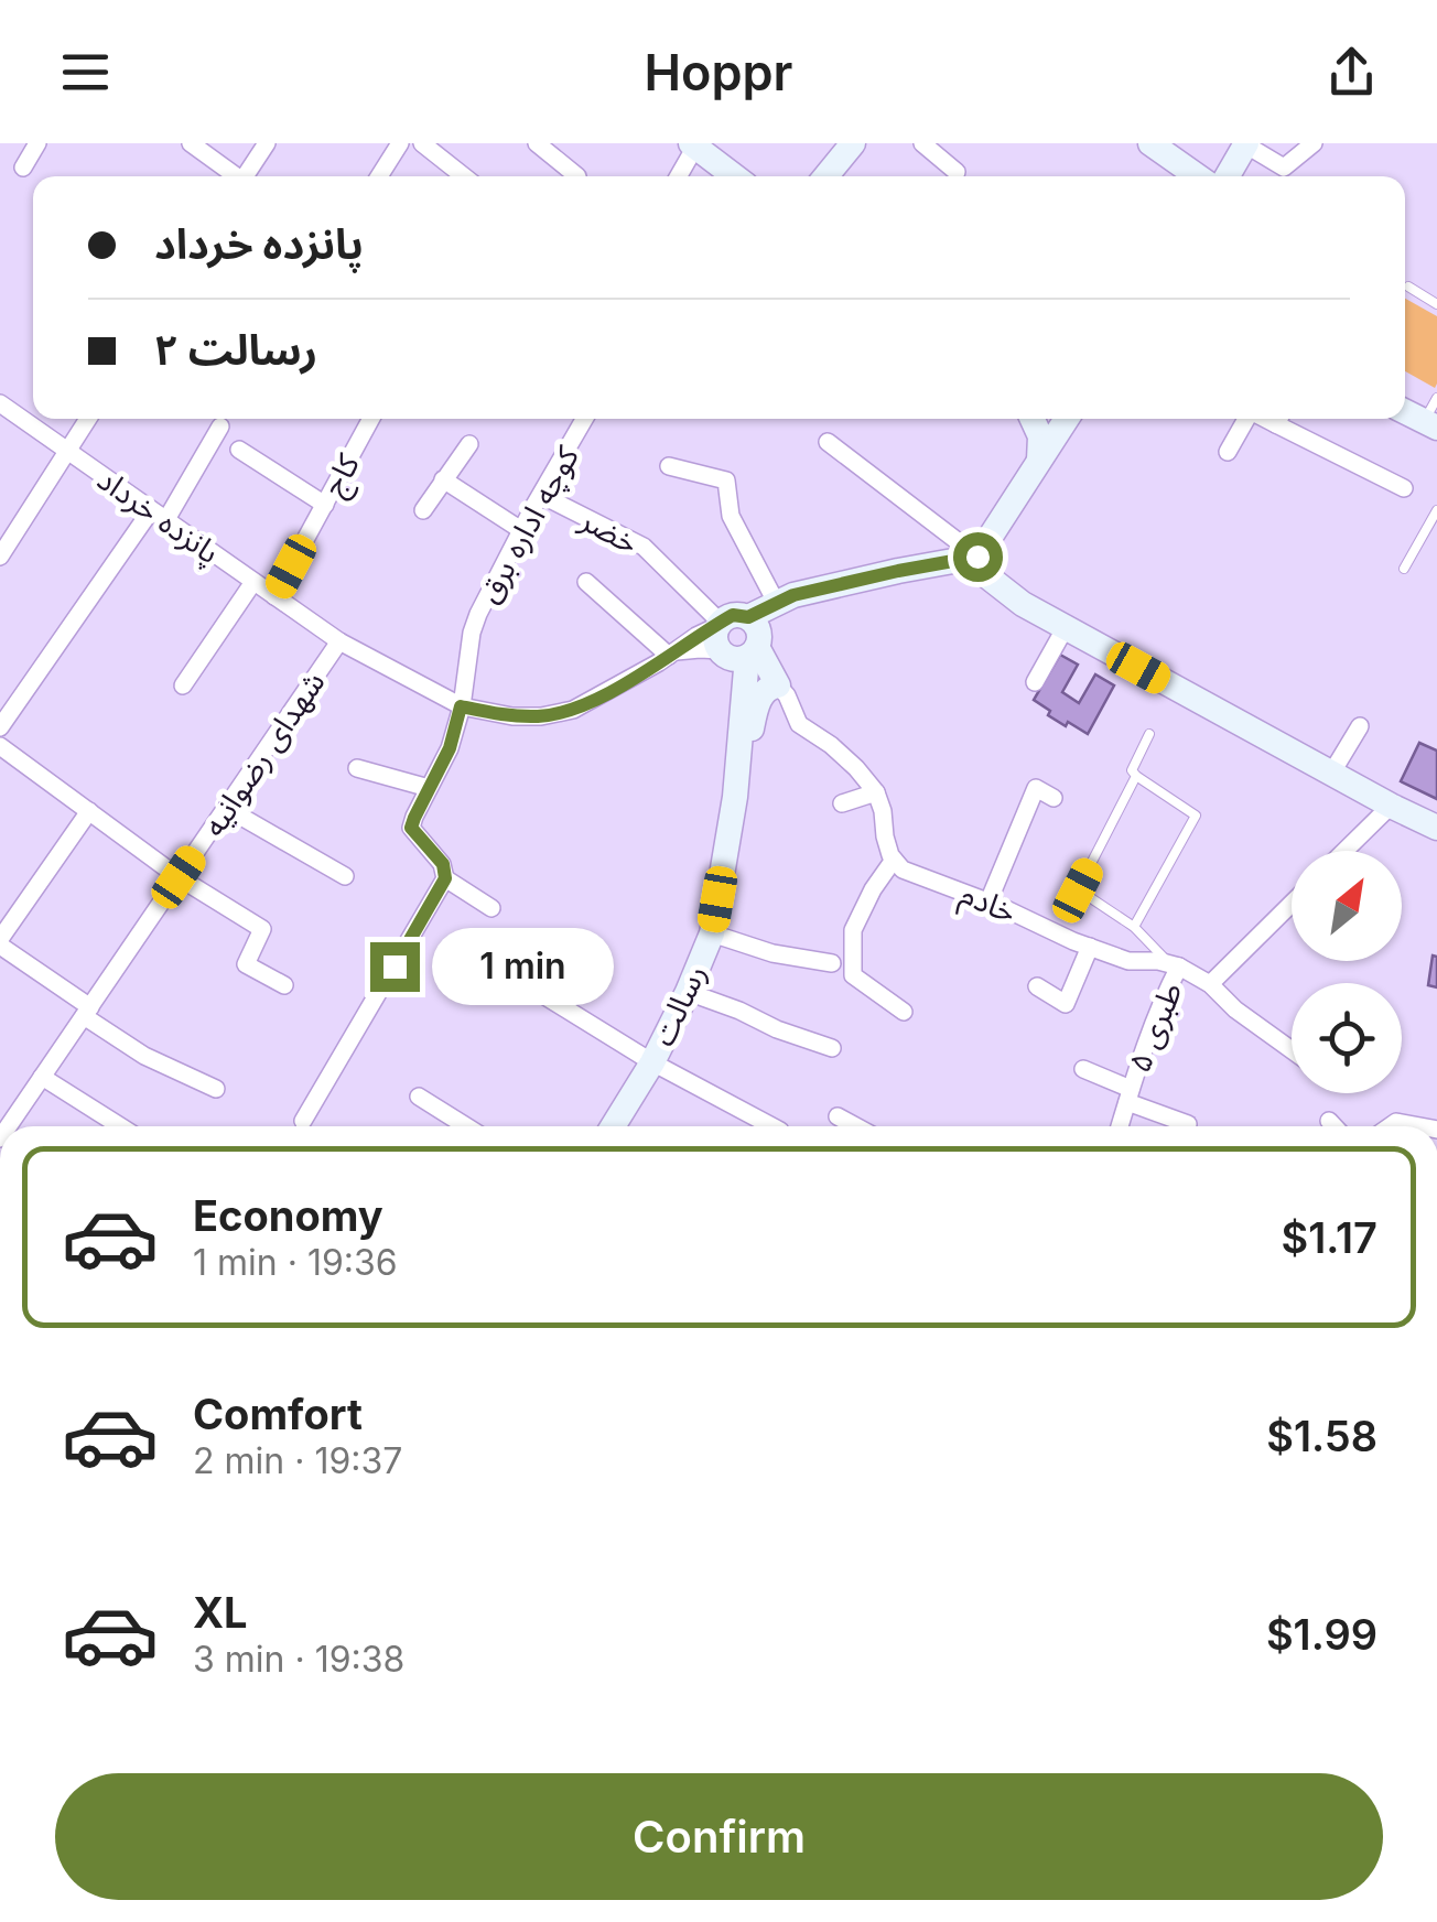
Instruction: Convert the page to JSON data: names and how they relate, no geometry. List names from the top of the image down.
{
  "streets": {
    "main road": ["رسالت"],
    "street": [
      "کاج",
      "پانزده خرداد",
      "کوچه اداره برق",
      "خضر",
      "شهدای رضوانیه",
      "خادم",
      "طبری ۵"
    ]
  },
  "crossings": [
    ["کاج", "پانزده خرداد"],
    ["پانزده خرداد", "کوچه اداره برق"],
    ["پانزده خرداد", "خضر"],
    ["پانزده خرداد", "شهدای رضوانیه"],
    ["پانزده خرداد", "رسالت"],
    ["کوچه اداره برق", "خضر"],
    ["خضر", "رسالت"],
    ["خادم", "طبری ۵"]
  ],
  "north": "top right",
  "page": {
    "header": "Hoppr",
    "banner": ["پانزده خرداد", "رسالت ۲"],
    "bubble": "1 min",
    "list": [
      {
        "name": "Economy",
        "note": "1 min · 19:36",
        "value": "$1.17"
      },
      {
        "name": "Comfort",
        "note": "2 min · 19:37",
        "value": "$1.58"
      },
      {
        "name": "XL",
        "note": "3 min · 19:38",
        "value": "$1.99"
      }
    ],
    "buttons": "Confirm"
  }
}
